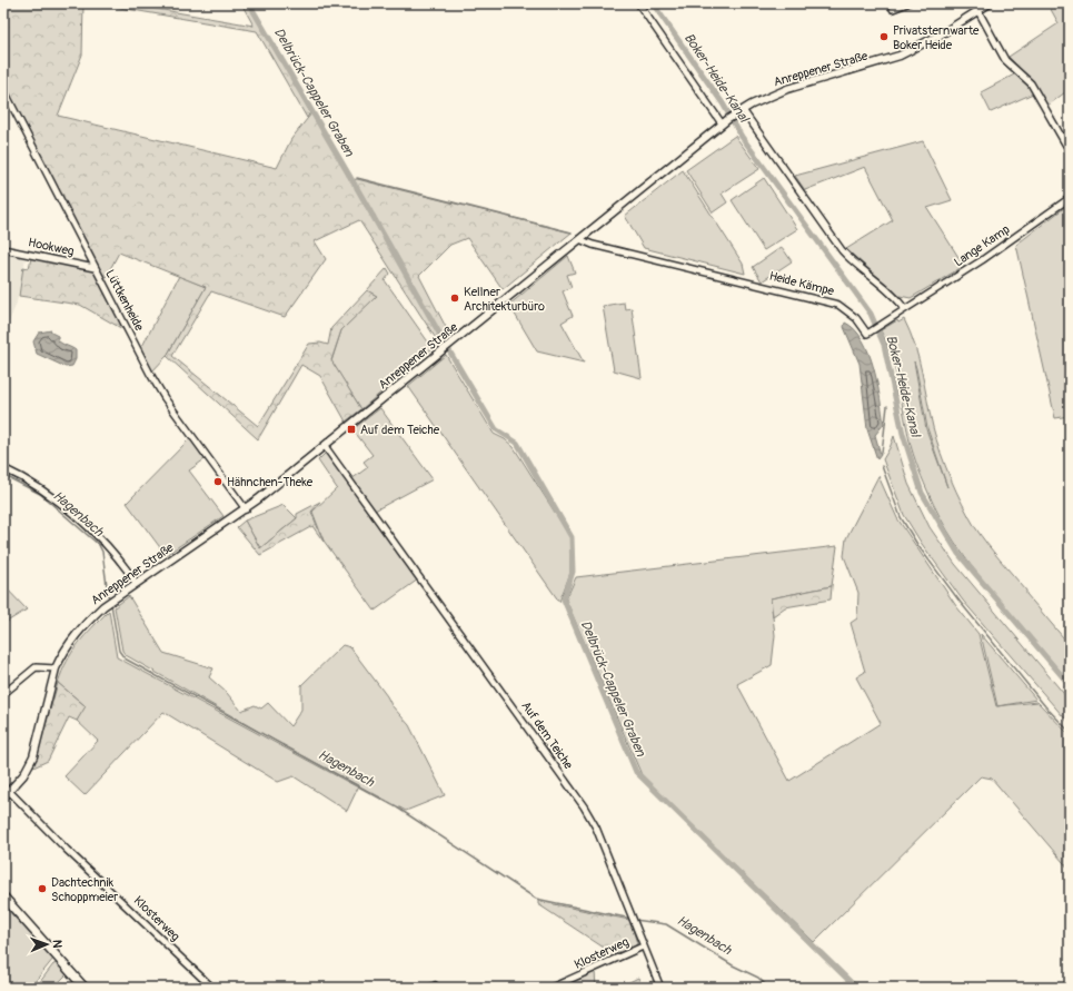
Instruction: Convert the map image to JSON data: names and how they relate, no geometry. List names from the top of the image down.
{
  "streets": {
    "street": [
      "Anreppener Straße",
      "Lange Kamp",
      "Hookweg",
      "Heide Kämpe",
      "Lüttkenheide",
      "Auf dem Teiche",
      "Klosterweg"
    ]
  },
  "crossings": [
    ["Anreppener Straße", "Heide Kämpe"],
    ["Anreppener Straße", "Lüttkenheide"],
    ["Anreppener Straße", "Auf dem Teiche"],
    ["Anreppener Straße", "Klosterweg"],
    ["Lange Kamp", "Heide Kämpe"],
    ["Hookweg", "Lüttkenheide"],
    ["Auf dem Teiche", "Klosterweg"]
  ],
  "water": ["Boker-Heide-Kanal", "Delbrück-Cappeler Graben", "Hagenbach"],
  "places": {
    "other": [
      "Privatsternwarte Boker Heide",
      "Kellner Architekturbüro",
      "Hähnchen-Theke",
      "Dachtechnik Schoppmeier"
    ],
    "transit": ["Auf dem Teiche"]
  },
  "north": "right"
}
